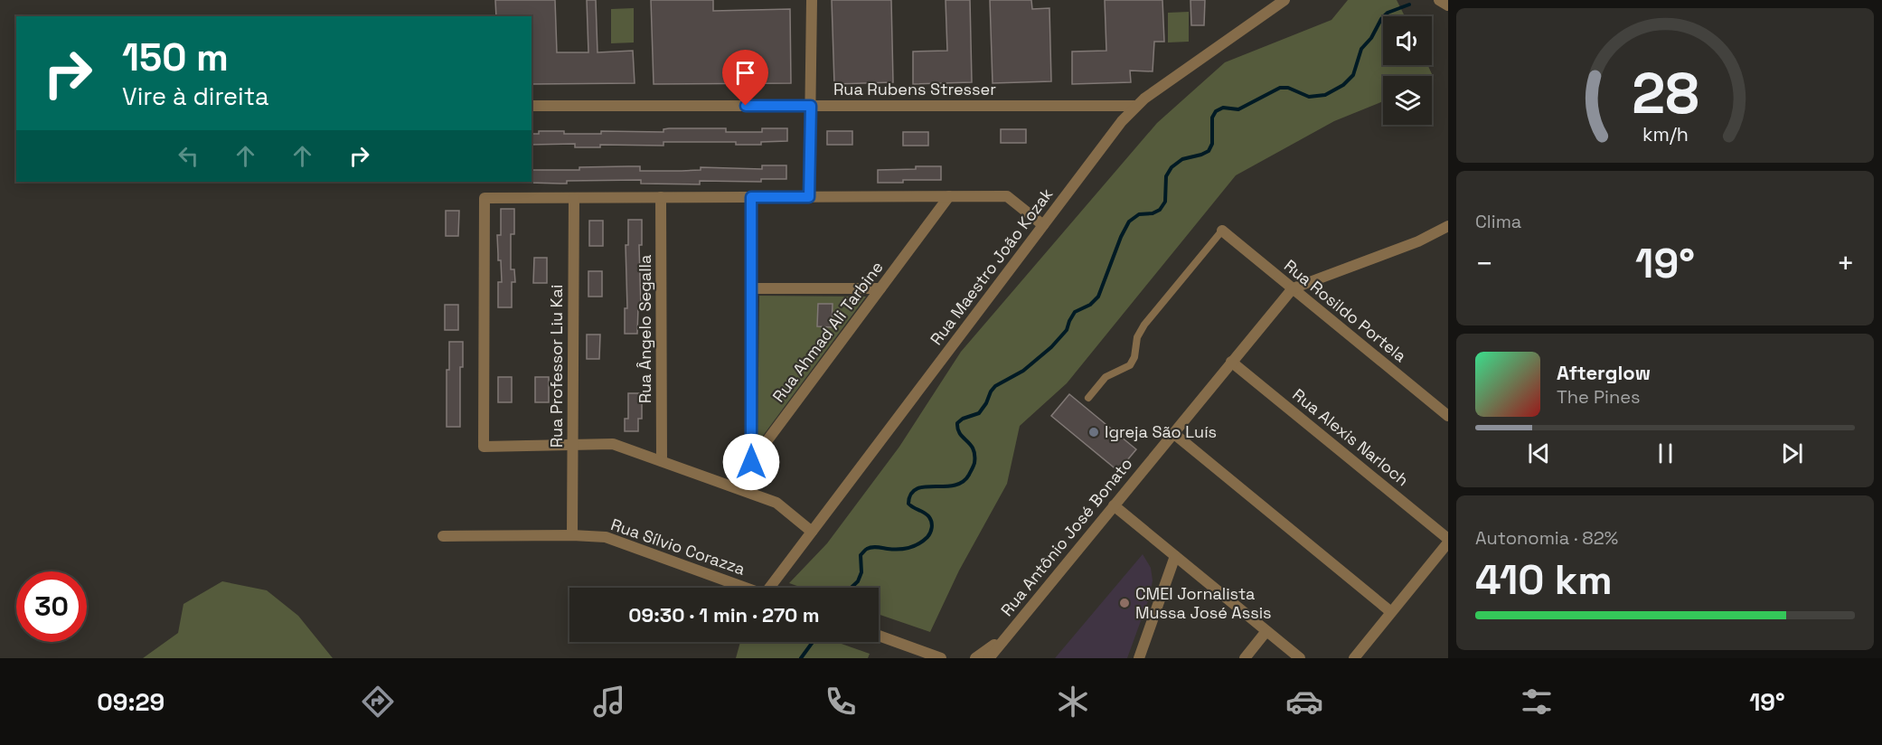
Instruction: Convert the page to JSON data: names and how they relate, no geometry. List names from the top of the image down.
{
  "streets": {
    "street": [
      "Rua Rubens Stresser",
      "Rua Maestro João Kozak",
      "Rua Rosildo Portela",
      "Rua Ângelo Segalla",
      "Rua Ahmad Ali Tarbine",
      "Rua Professor Liu Kai",
      "Rua Alexis Narloch",
      "Rua Antônio José Bonato",
      "Rua Sílvio Corazza"
    ]
  },
  "crossings": [
    ["Rua Rubens Stresser", "Rua Maestro João Kozak"],
    ["Rua Rosildo Portela", "Rua Antônio José Bonato"],
    ["Rua Professor Liu Kai", "Rua Sílvio Corazza"],
    ["Rua Alexis Narloch", "Rua Antônio José Bonato"]
  ],
  "places": ["Igreja São Luís", "CMEI Jornalista Mussa José Assis"],
  "page": {
    "turn": ["150 m", "Vire à direita"],
    "tile": [
      "Clima",
      ["Autonomia · 82%", "410 km"]
    ],
    "heat": ["−", "19°", "+"],
    "song": ["Afterglow", "The Pines"],
    "limit": "30",
    "trip": "09:30 · 1 min · 270 m",
    "tabs": ["09:29", "19°"],
    "gauge": ["28", "km/h"]
  }
}
